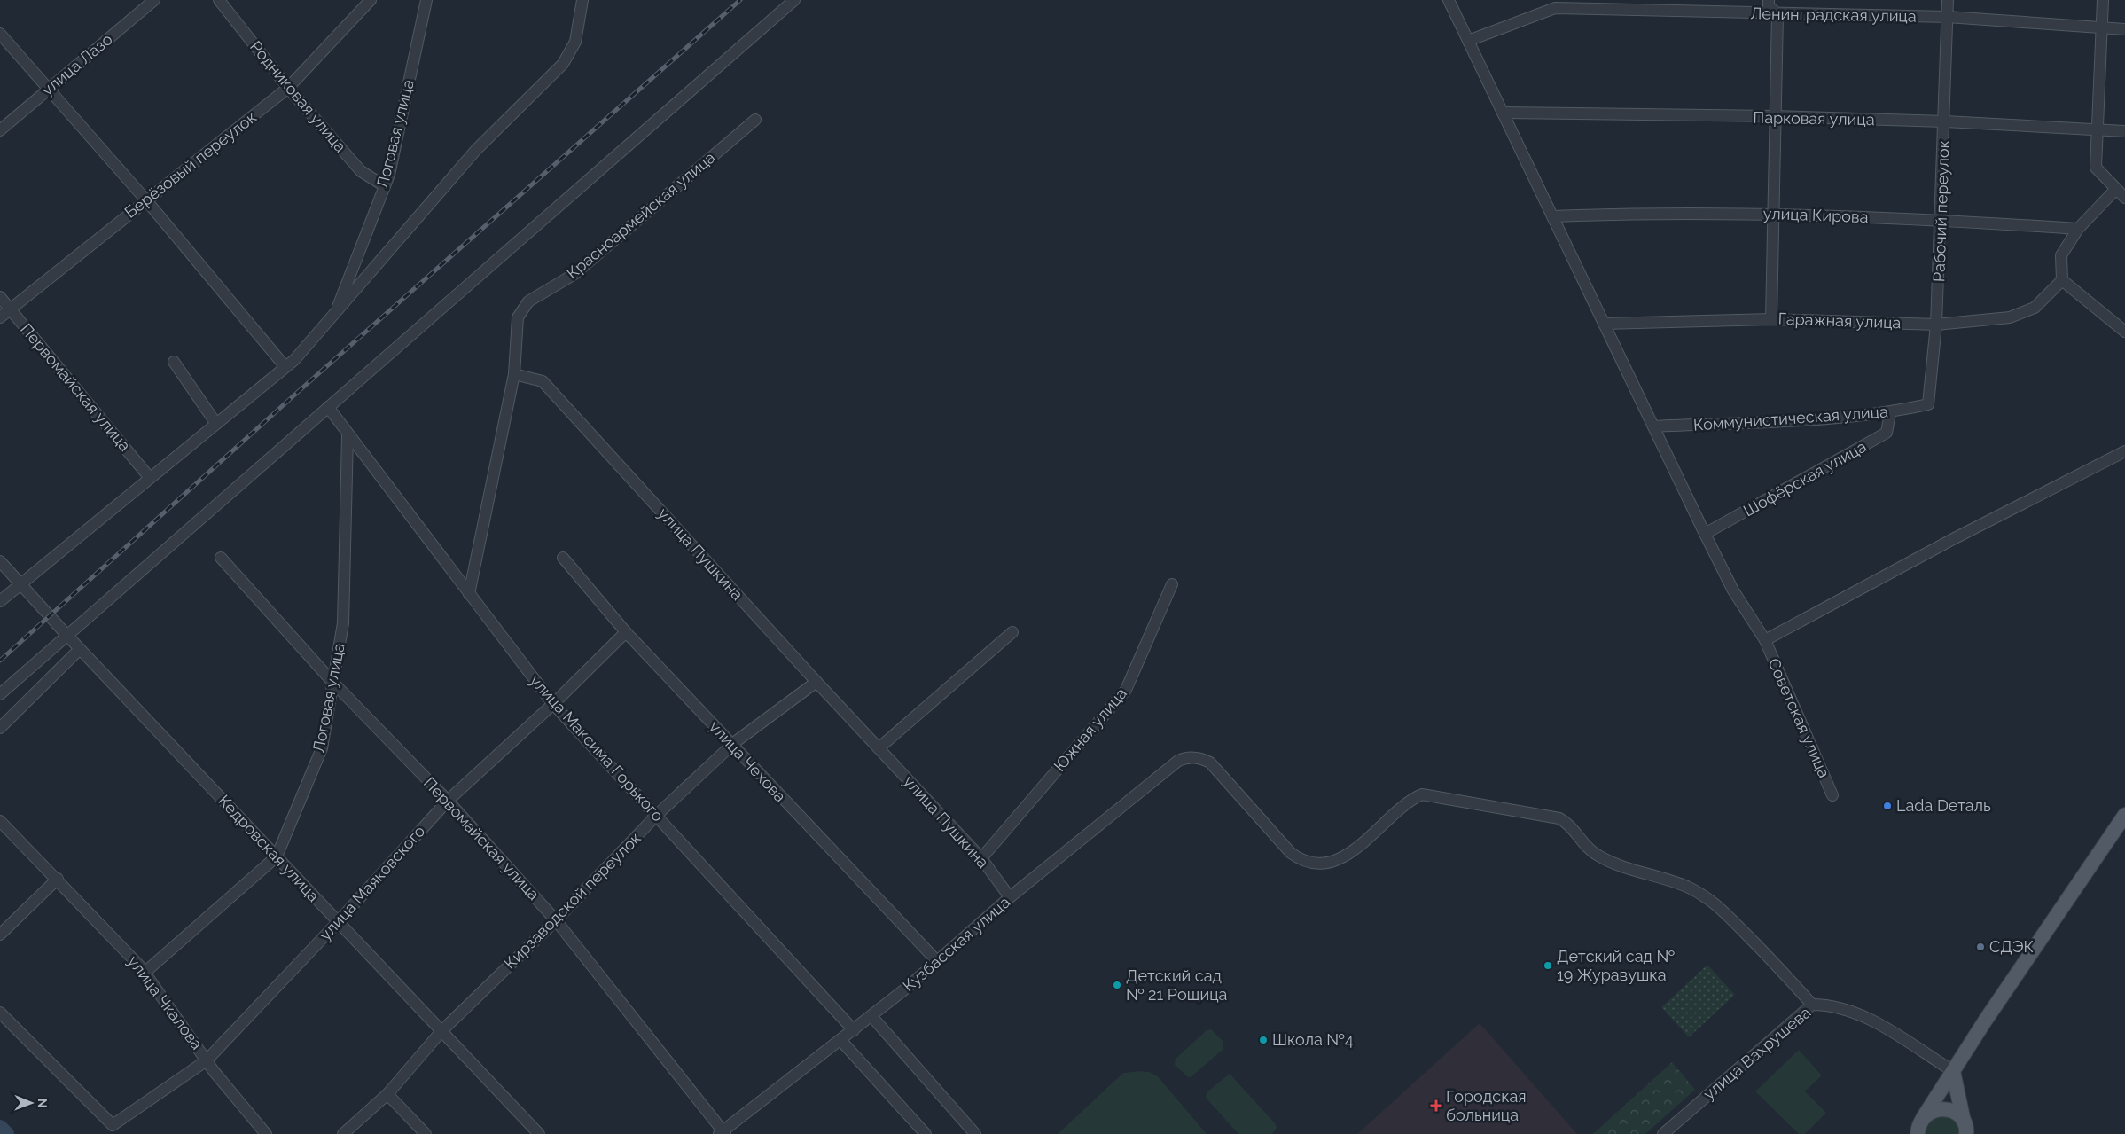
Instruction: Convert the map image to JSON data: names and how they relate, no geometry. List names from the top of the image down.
{
  "streets": {
    "street": [
      "Ленинградская улица",
      "улица Лазо",
      "Родниковая улица",
      "Парковая улица",
      "Логовая улица",
      "Берёзовый переулок",
      "Рабочий переулок",
      "Красноармейская улица",
      "улица Кирова",
      "Гаражная улица",
      "Первомайская улица",
      "Коммунистическая улица",
      "Шофёрская улица",
      "улица Пушкина",
      "Советская улица",
      "Южная улица",
      "улица Максима Горького",
      "улица Чехова",
      "Кедровская улица",
      "улица Маяковского",
      "Кирзаводской переулок",
      "Кузбасская улица",
      "улица Чкалова",
      "улица Вахрушева"
    ]
  },
  "crossings": [
    ["Ленинградская улица", "Рабочий переулок"],
    ["Ленинградская улица", "Советская улица"],
    ["Родниковая улица", "Логовая улица"],
    ["Родниковая улица", "Берёзовый переулок"],
    ["Парковая улица", "Рабочий переулок"],
    ["Парковая улица", "Советская улица"],
    ["Логовая улица", "Первомайская улица"],
    ["Логовая улица", "улица Максима Горького"],
    ["Логовая улица", "Кедровская улица"],
    ["Логовая улица", "улица Чкалова"],
    ["Берёзовый переулок", "Первомайская улица"],
    ["Рабочий переулок", "улица Кирова"],
    ["Рабочий переулок", "Гаражная улица"],
    ["Рабочий переулок", "Коммунистическая улица"],
    ["Красноармейская улица", "улица Пушкина"],
    ["Красноармейская улица", "улица Максима Горького"],
    ["улица Кирова", "Советская улица"],
    ["Гаражная улица", "Советская улица"],
    ["Первомайская улица", "улица Маяковского"],
    ["Первомайская улица", "Кирзаводской переулок"],
    ["Первомайская улица", "Кузбасская улица"],
    ["Коммунистическая улица", "Шофёрская улица"],
    ["Коммунистическая улица", "Советская улица"],
    ["Шофёрская улица", "Советская улица"],
    ["улица Пушкина", "Южная улица"],
    ["улица Пушкина", "Кирзаводской переулок"],
    ["улица Пушкина", "Кузбасская улица"],
    ["улица Максима Горького", "улица Маяковского"],
    ["улица Максима Горького", "Кирзаводской переулок"],
    ["улица Максима Горького", "Кузбасская улица"],
    ["улица Чехова", "улица Маяковского"],
    ["улица Чехова", "Кирзаводской переулок"],
    ["улица Чехова", "Кузбасская улица"],
    ["Кедровская улица", "улица Маяковского"],
    ["Кедровская улица", "Кирзаводской переулок"],
    ["улица Маяковского", "улица Чкалова"],
    ["Кузбасская улица", "улица Вахрушева"]
  ],
  "places": {
    "other": [
      "Lada Dеталь",
      "СДЭК",
      "Детский сад № 19 Журавушка",
      "Детский сад № 21 Рощица",
      "Школа №4"
    ],
    "health": ["Городская больница"]
  },
  "north": "right"
}
